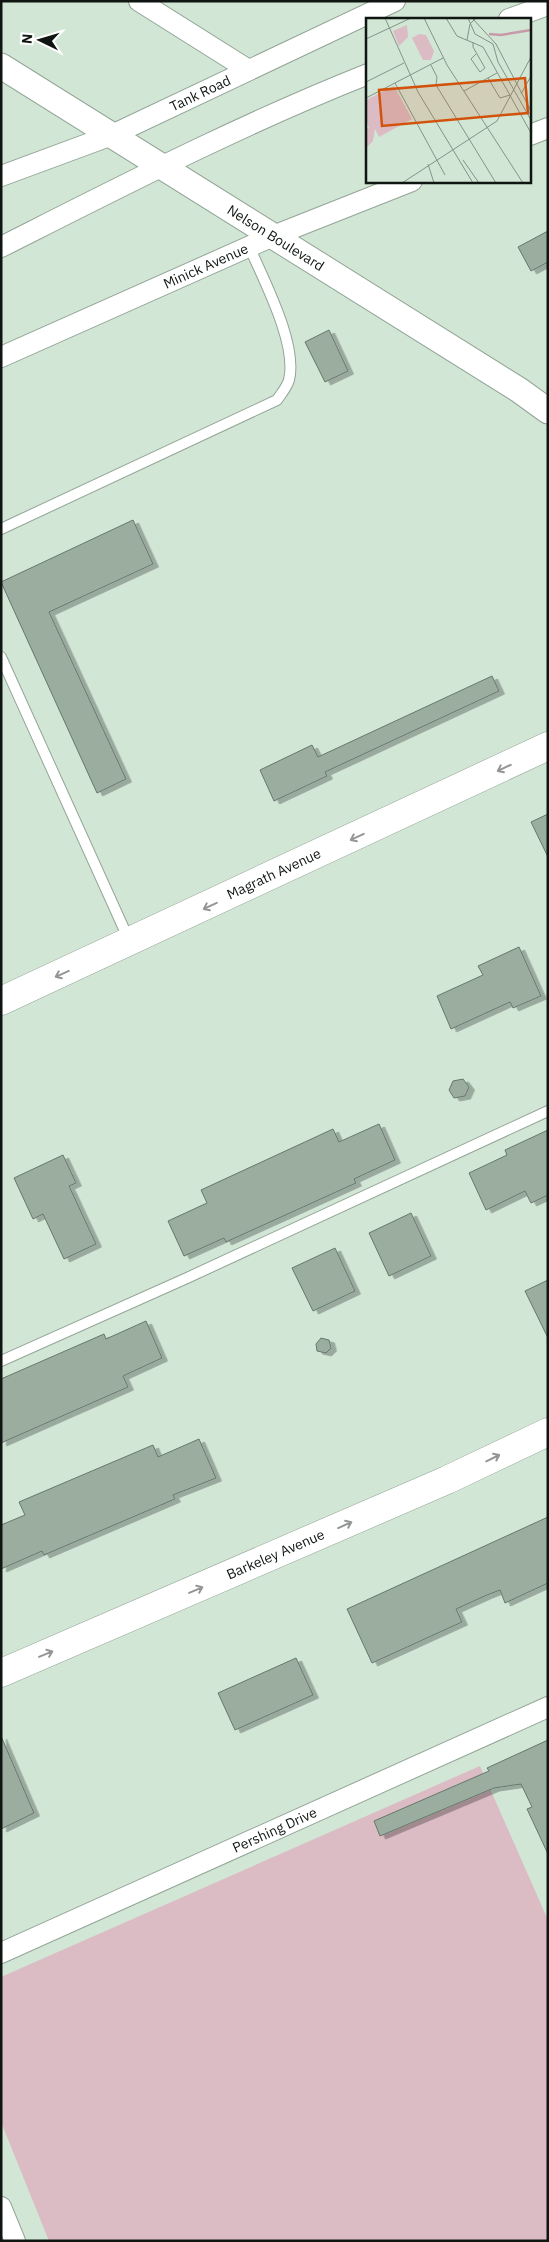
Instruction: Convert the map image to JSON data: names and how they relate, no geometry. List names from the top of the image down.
{
  "streets": {
    "main road": ["Magrath Avenue", "Barkeley Avenue"],
    "street": [
      "Tank Road",
      "Nelson Boulevard",
      "Minick Avenue",
      "Pershing Drive"
    ]
  },
  "crossings": [
    ["Tank Road", "Nelson Boulevard"],
    ["Nelson Boulevard", "Minick Avenue"]
  ],
  "one_way": ["Magrath Avenue", "Barkeley Avenue"],
  "north": "left"
}
